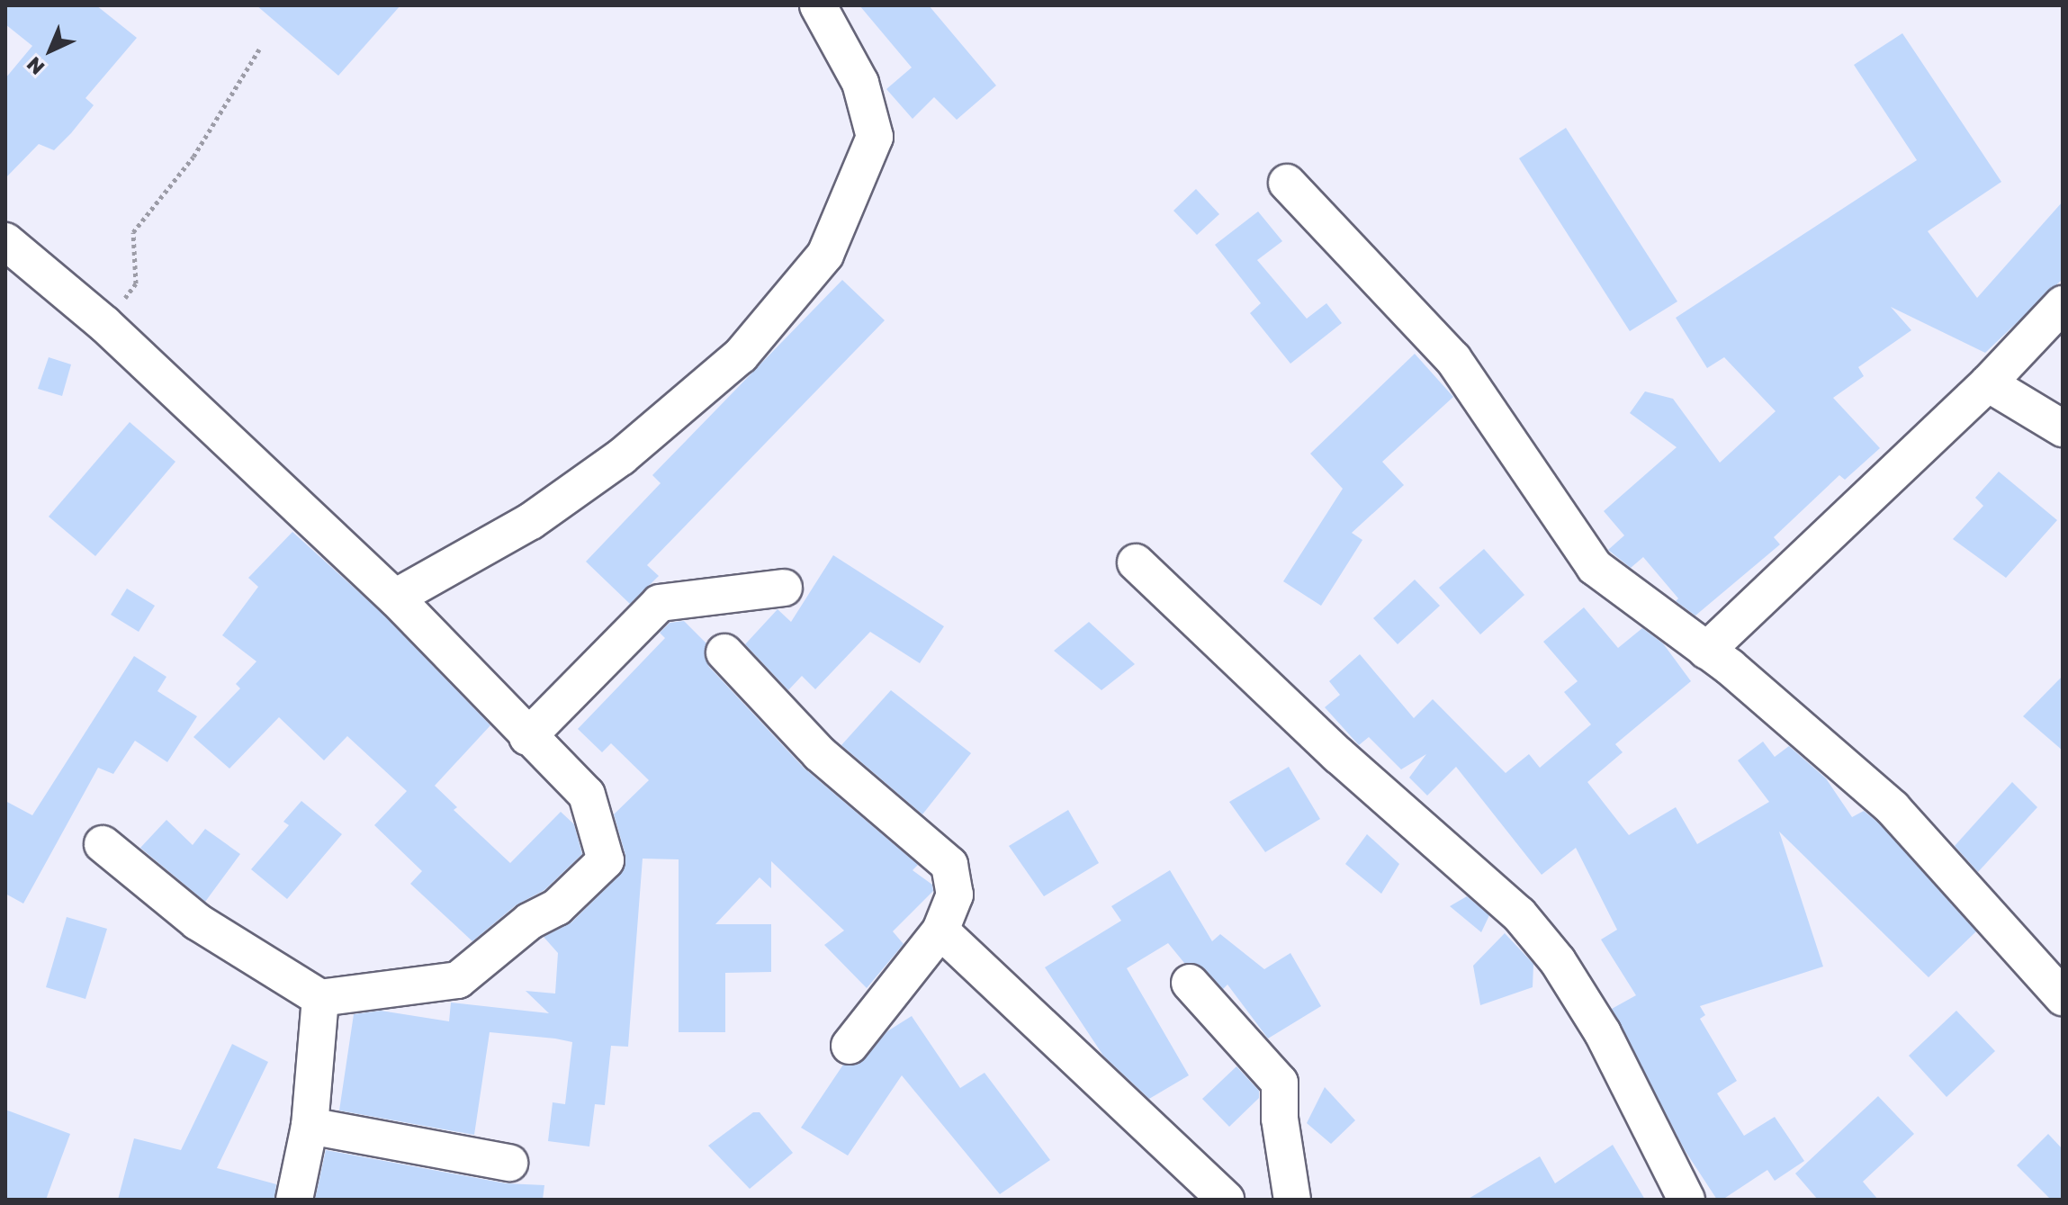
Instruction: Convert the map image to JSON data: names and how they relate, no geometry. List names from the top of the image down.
{
  "north": "bottom left"
}
